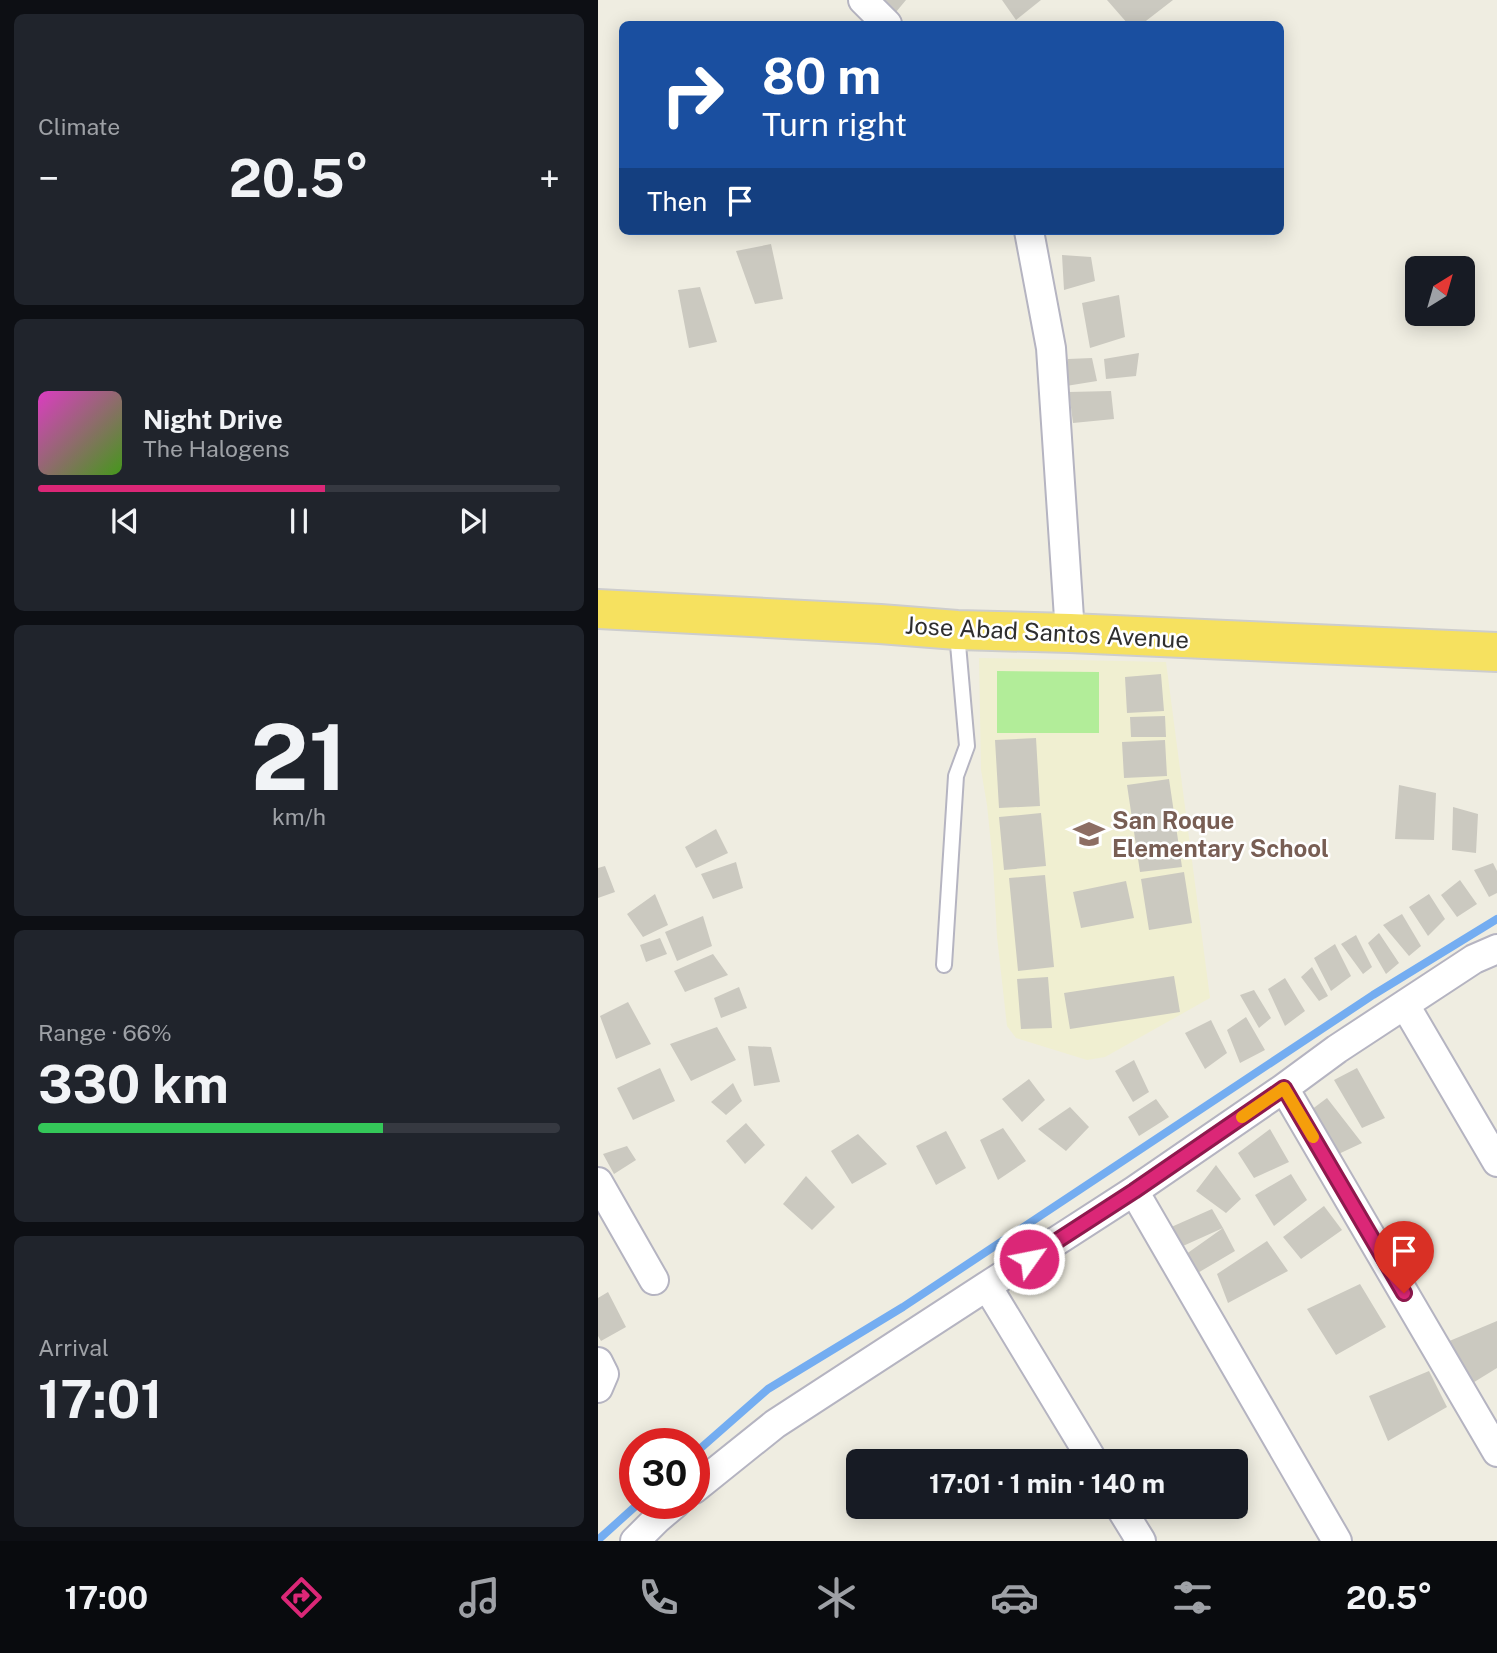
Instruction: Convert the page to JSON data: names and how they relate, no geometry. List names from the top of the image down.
{
  "streets": {
    "highway": ["Jose Abad Santos Avenue"]
  },
  "places": {
    "school or university": ["San Roque Elementary School"]
  },
  "north": "top right",
  "page": {
    "tile": [
      "Climate",
      ["21", "km/h"],
      ["Range · 66%", "330 km"],
      ["Arrival", "17:01"]
    ],
    "turn": ["80 m", "Turn right"],
    "heat": ["−", "20.5°", "+"],
    "then": "Then",
    "song": ["Night Drive", "The Halogens"],
    "limit": "30",
    "trip": "17:01 · 1 min · 140 m",
    "tabs": ["17:00", "20.5°"]
  }
}
